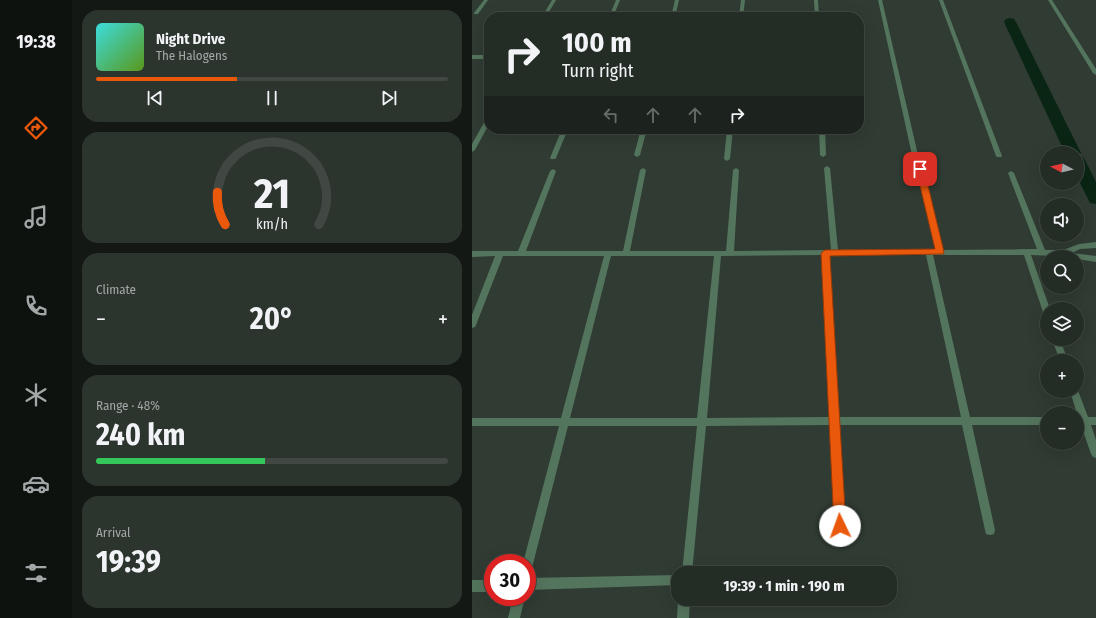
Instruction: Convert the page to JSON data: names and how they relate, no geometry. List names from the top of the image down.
{
  "north": "left",
  "page": {
    "tabs": "19:38",
    "turn": ["100 m", "Turn right"],
    "song": ["Night Drive", "The Halogens"],
    "map_buttons": ["+", "−"],
    "tile": [
      "Climate",
      ["Range · 48%", "240 km"],
      ["Arrival", "19:39"]
    ],
    "heat": ["−", "20°", "+"],
    "limit": "30",
    "trip": "19:39 · 1 min · 190 m",
    "gauge": ["21", "km/h"]
  }
}
